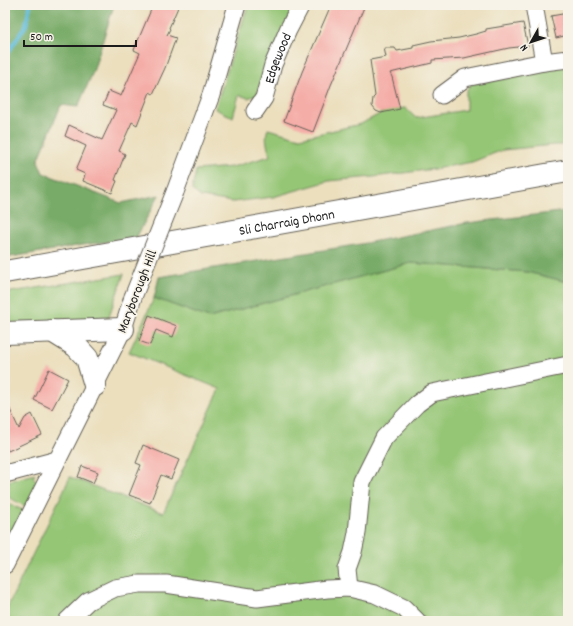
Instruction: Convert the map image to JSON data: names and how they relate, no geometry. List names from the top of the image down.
{
  "streets": {
    "highway": ["Sli Charraig Dhonn"],
    "street": ["Edgewood", "Maryborough Hill"]
  },
  "scale_bar": "50 m",
  "north": "bottom left"
}
